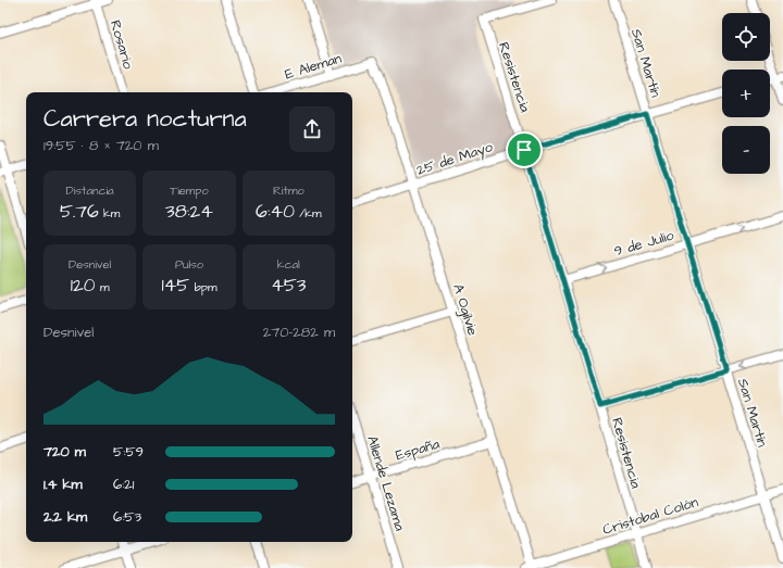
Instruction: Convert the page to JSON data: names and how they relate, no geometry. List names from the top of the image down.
{
  "streets": {
    "street": [
      "Rosario",
      "San Martín",
      "E Aleman",
      "Resistencia",
      "25 de Mayo",
      "9 de Julio",
      "A Ogilvie",
      "España",
      "Allende Lezama",
      "Cristobal Colón"
    ]
  },
  "crossings": [
    ["San Martín", "25 de Mayo"],
    ["San Martín", "9 de Julio"],
    ["San Martín", "Cristobal Colón"],
    ["E Aleman", "A Ogilvie"],
    ["Resistencia", "25 de Mayo"],
    ["Resistencia", "9 de Julio"],
    ["Resistencia", "Cristobal Colón"],
    ["25 de Mayo", "A Ogilvie"],
    ["A Ogilvie", "España"],
    ["A Ogilvie", "Cristobal Colón"],
    ["España", "Allende Lezama"]
  ],
  "one_way": ["9 de Julio"],
  "page": {
    "map_buttons": ["+", "−"],
    "heading": ["Carrera nocturna", "19:55 · 8 × 720 m"],
    "stats": [
      ["Distancia", "5.76 km"],
      ["Tiempo", "38:24"],
      ["Ritmo", "6:40 /km"],
      ["Desnivel", "120 m"],
      ["Pulso", "145 bpm"],
      ["kcal", "453"]
    ],
    "chart": ["Desnivel", "270–282 m"],
    "list": [
      {
        "name": "720 m",
        "note": "5:59"
      },
      {
        "name": "1.4 km",
        "note": "6:21"
      },
      {
        "name": "2.2 km",
        "note": "6:53"
      }
    ]
  }
}
